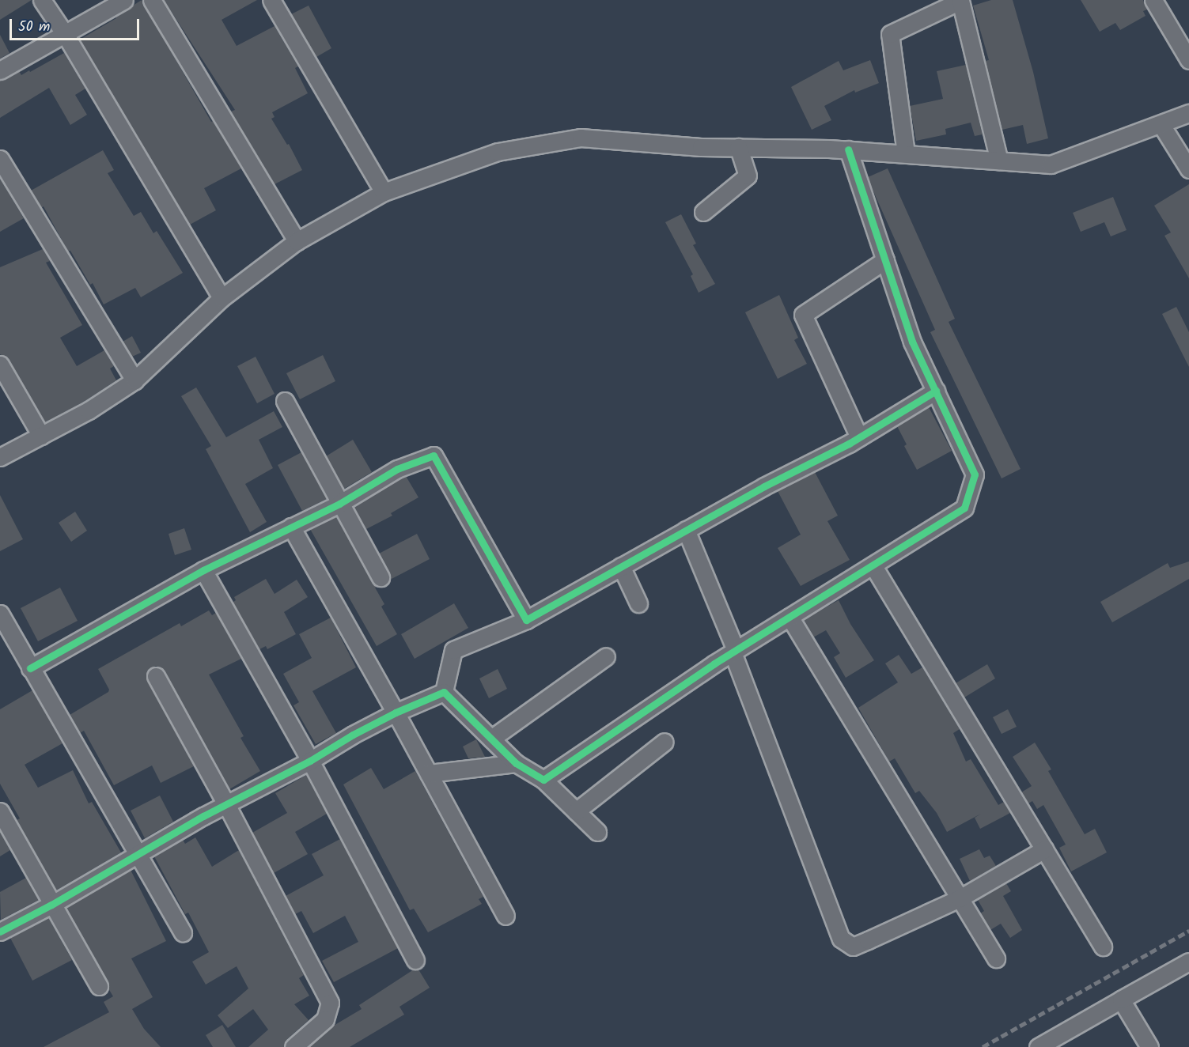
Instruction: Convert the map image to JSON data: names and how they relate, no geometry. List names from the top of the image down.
{
  "scale_bar": "50 m"
}
